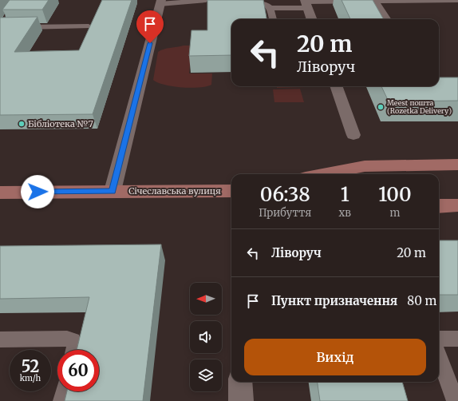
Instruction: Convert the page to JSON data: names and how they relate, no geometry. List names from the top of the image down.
{
  "streets": {
    "main road": ["Січеславська вулиця"]
  },
  "places": ["Meest пошта (Rozetka Delivery)", "Бібліотека №7"],
  "north": "left",
  "page": {
    "turn": ["20 m", "Ліворуч"],
    "eta": [
      "06:38",
      "Прибуття",
      "1",
      "хв",
      "100",
      "m"
    ],
    "list": [
      {
        "name": "Ліворуч",
        "value": "20 m"
      },
      {
        "name": "Пункт призначення",
        "value": "80 m"
      }
    ],
    "buttons": "Вихід",
    "speed": "52 km/h",
    "limit": "60"
  }
}
